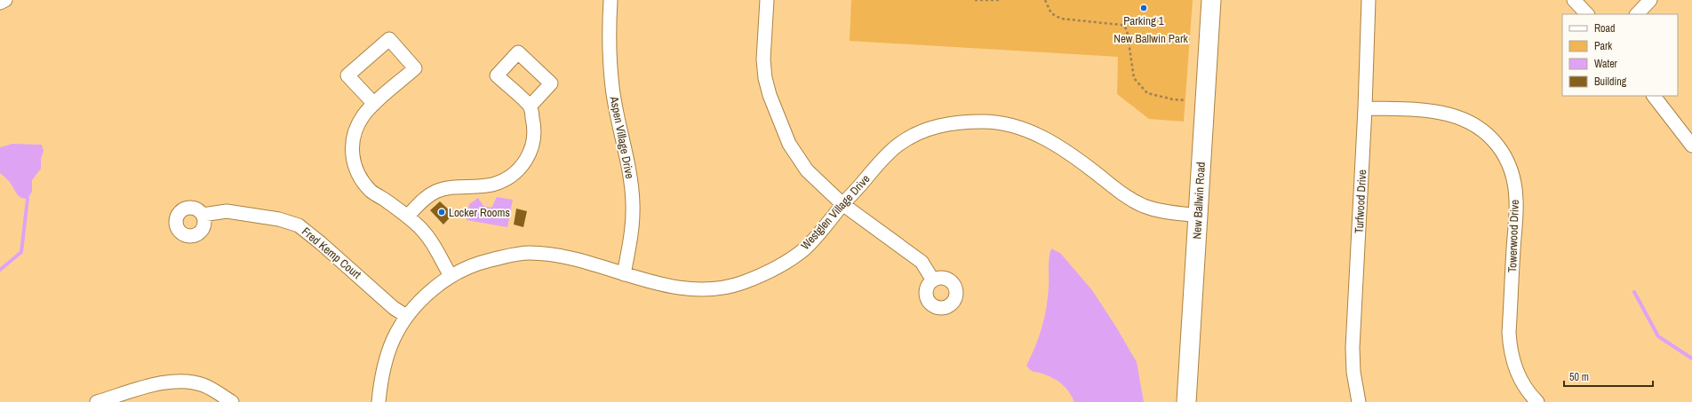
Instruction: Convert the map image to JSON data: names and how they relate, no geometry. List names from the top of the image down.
{
  "streets": {
    "main road": ["New Ballwin Road"],
    "street": [
      "Aspen Village Drive",
      "Turfwood Drive",
      "Westglen Village Drive",
      "Towerwood Drive",
      "Fred Kemp Court"
    ]
  },
  "crossings": [
    ["Aspen Village Drive", "Westglen Village Drive"],
    ["New Ballwin Road", "Westglen Village Drive"],
    ["Turfwood Drive", "Towerwood Drive"],
    ["Westglen Village Drive", "Fred Kemp Court"]
  ],
  "parks": ["New Ballwin Park"],
  "places": ["Parking 1", "Locker Rooms"],
  "legend": [
    "Road",
    "Park",
    "Water",
    "Building"
  ],
  "scale_bar": "50 m"
}
